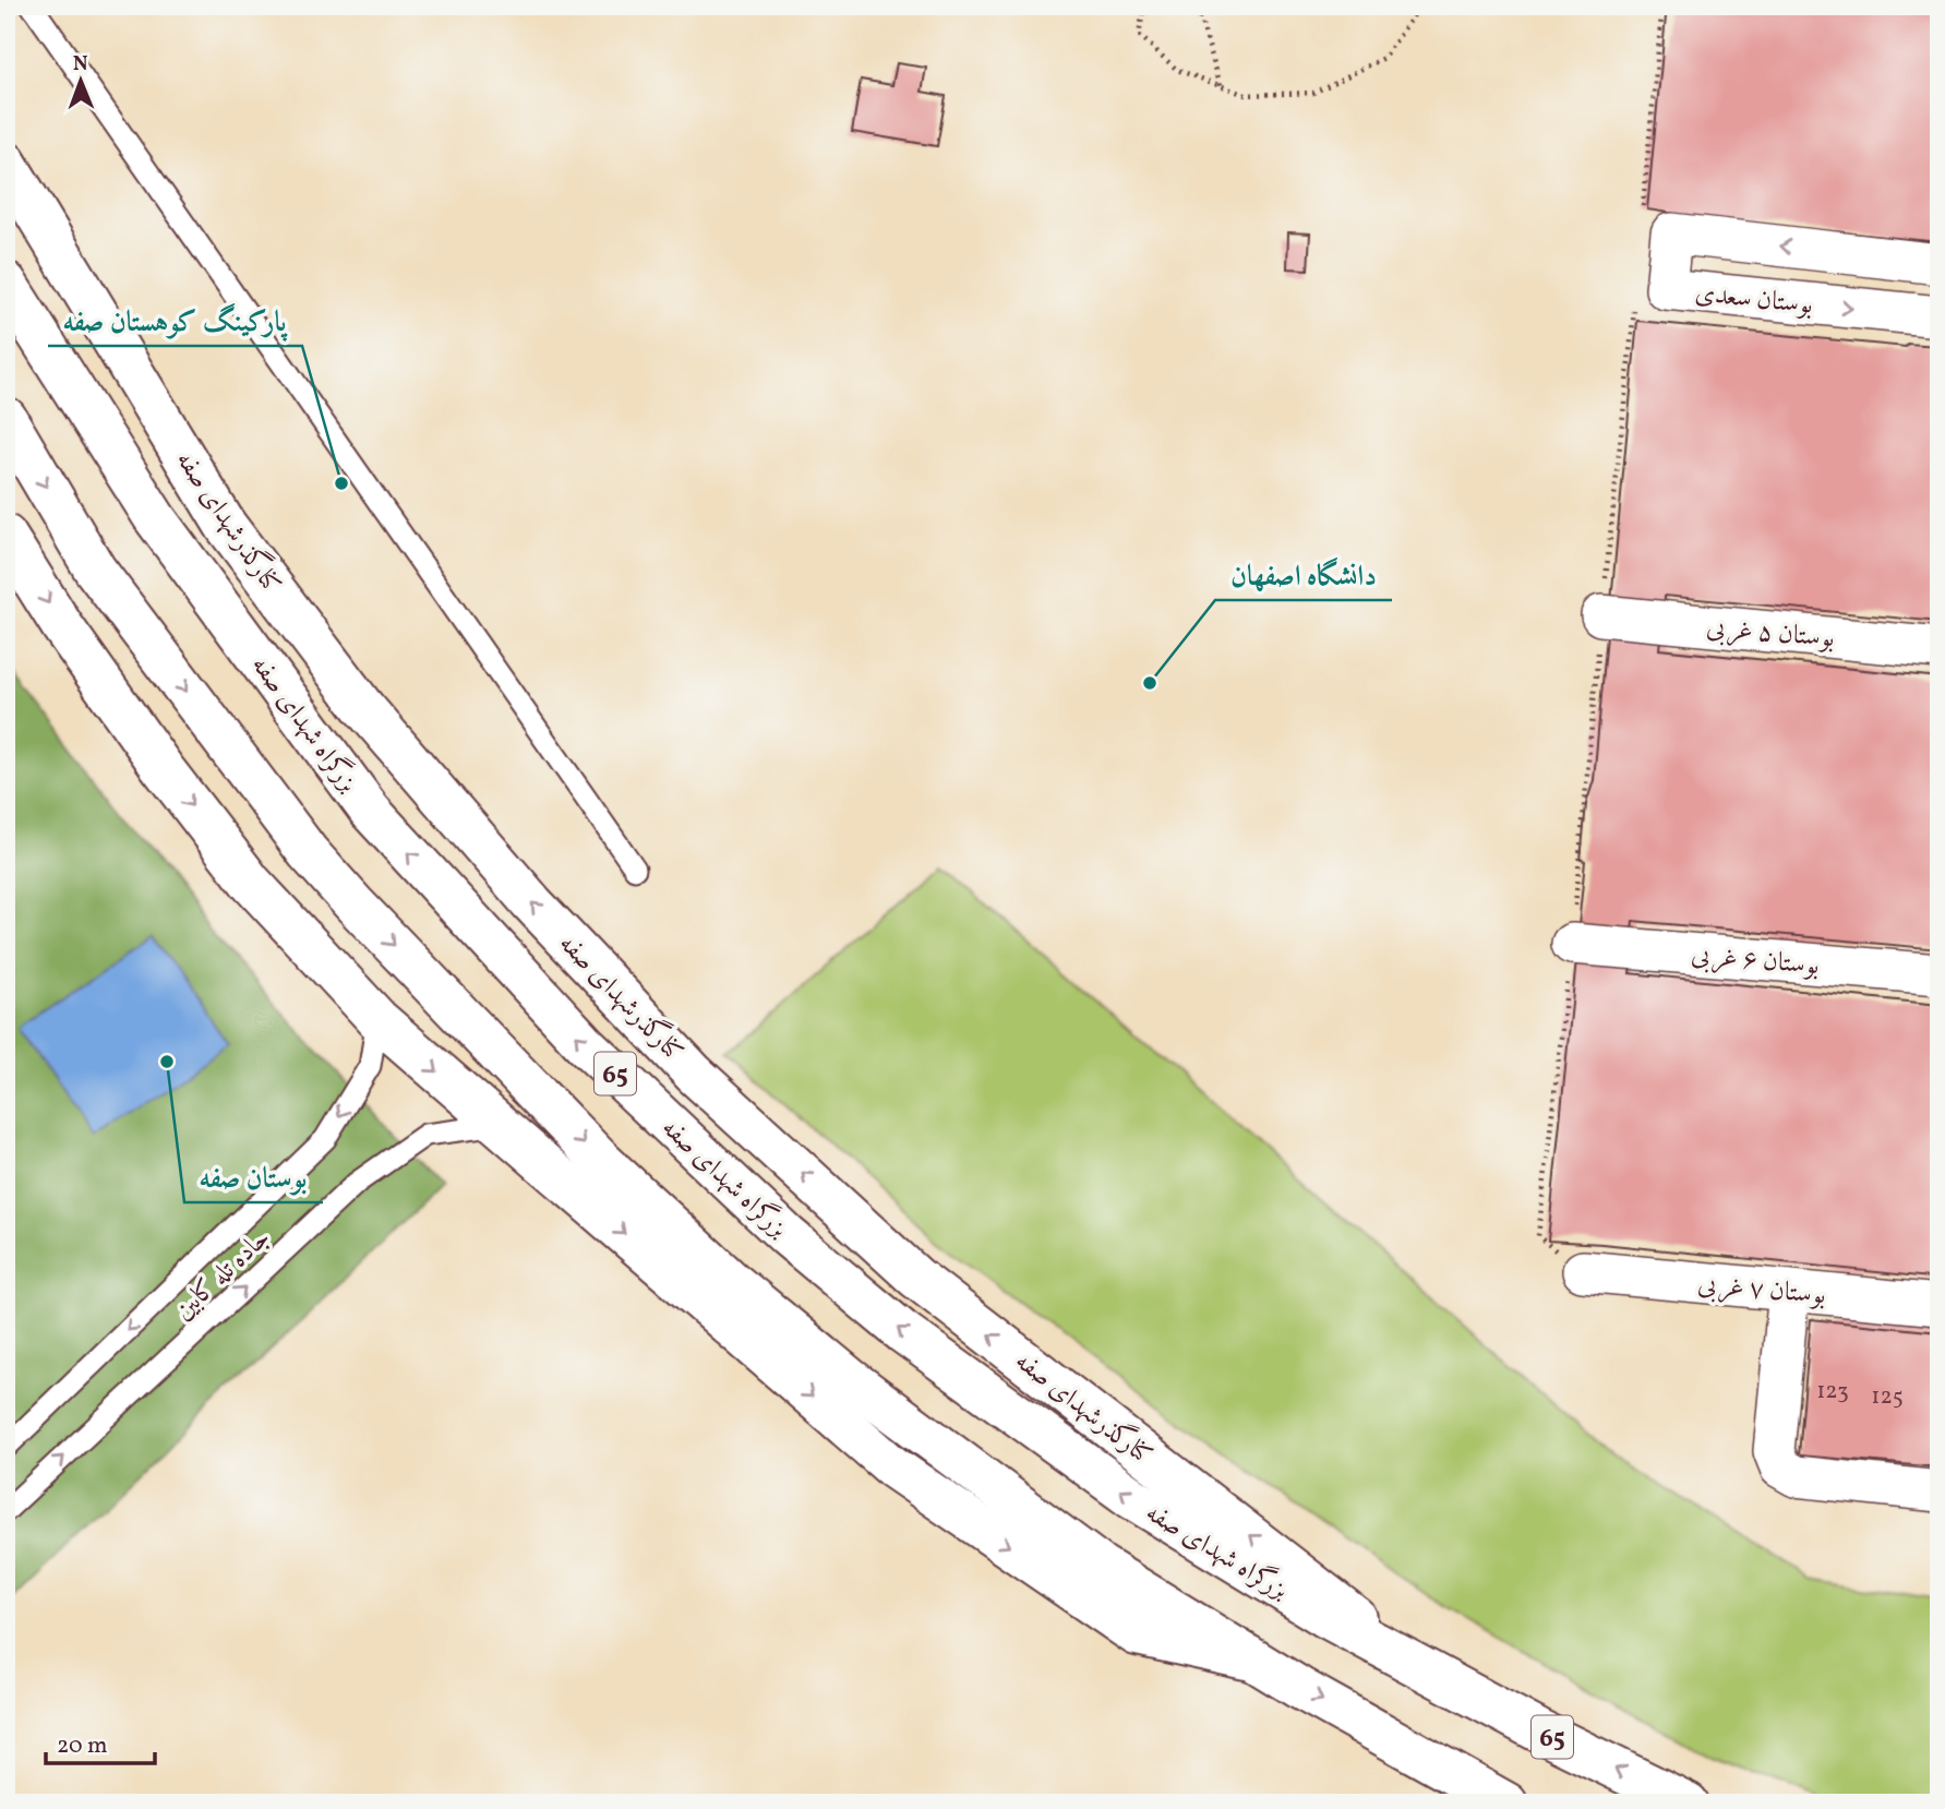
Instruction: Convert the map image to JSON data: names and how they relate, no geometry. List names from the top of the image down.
{
  "streets": {
    "main road": ["کنارگذرشهدای صفه", "بزرگراه شهدای صفه", "65"],
    "street": [
      "بوستان سعدی",
      "بوستان ۵ غربی",
      "بوستان ۶ غربی",
      "بوستان ۷ غربی"
    ],
    "lane": ["جاده تله کابین"]
  },
  "crossings": [
    ["کنارگذرشهدای صفه", "بزرگراه شهدای صفه"]
  ],
  "places": ["پارکینگ کوهستان صفه", "دانشگاه اصفهان", "بوستان صفه"],
  "house_numbers": ["123", "125"],
  "scale_bar": "20 m",
  "north": "top"
}
